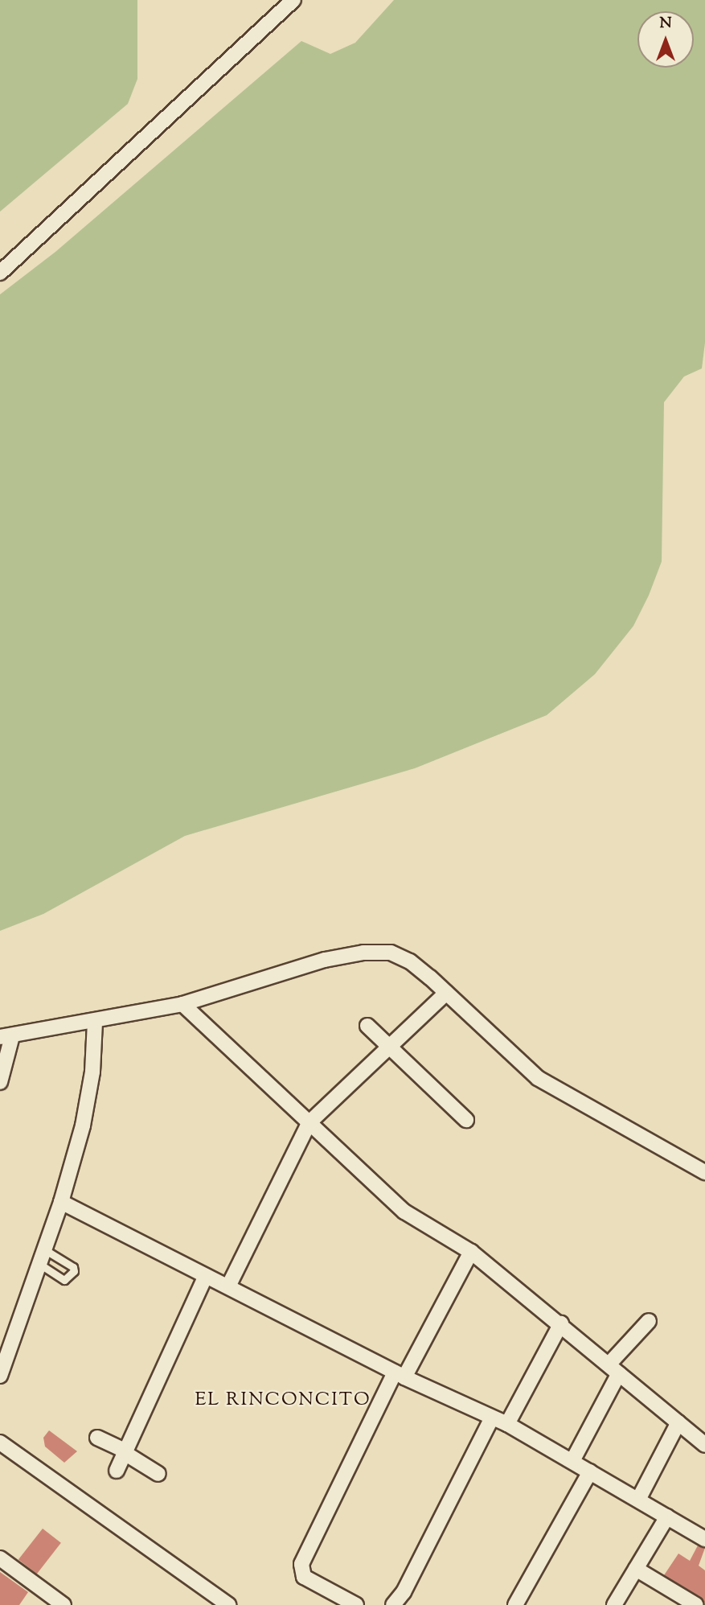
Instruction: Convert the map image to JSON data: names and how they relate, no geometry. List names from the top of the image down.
{
  "districts": ["EL RINCONCITO"],
  "north": "top"
}
